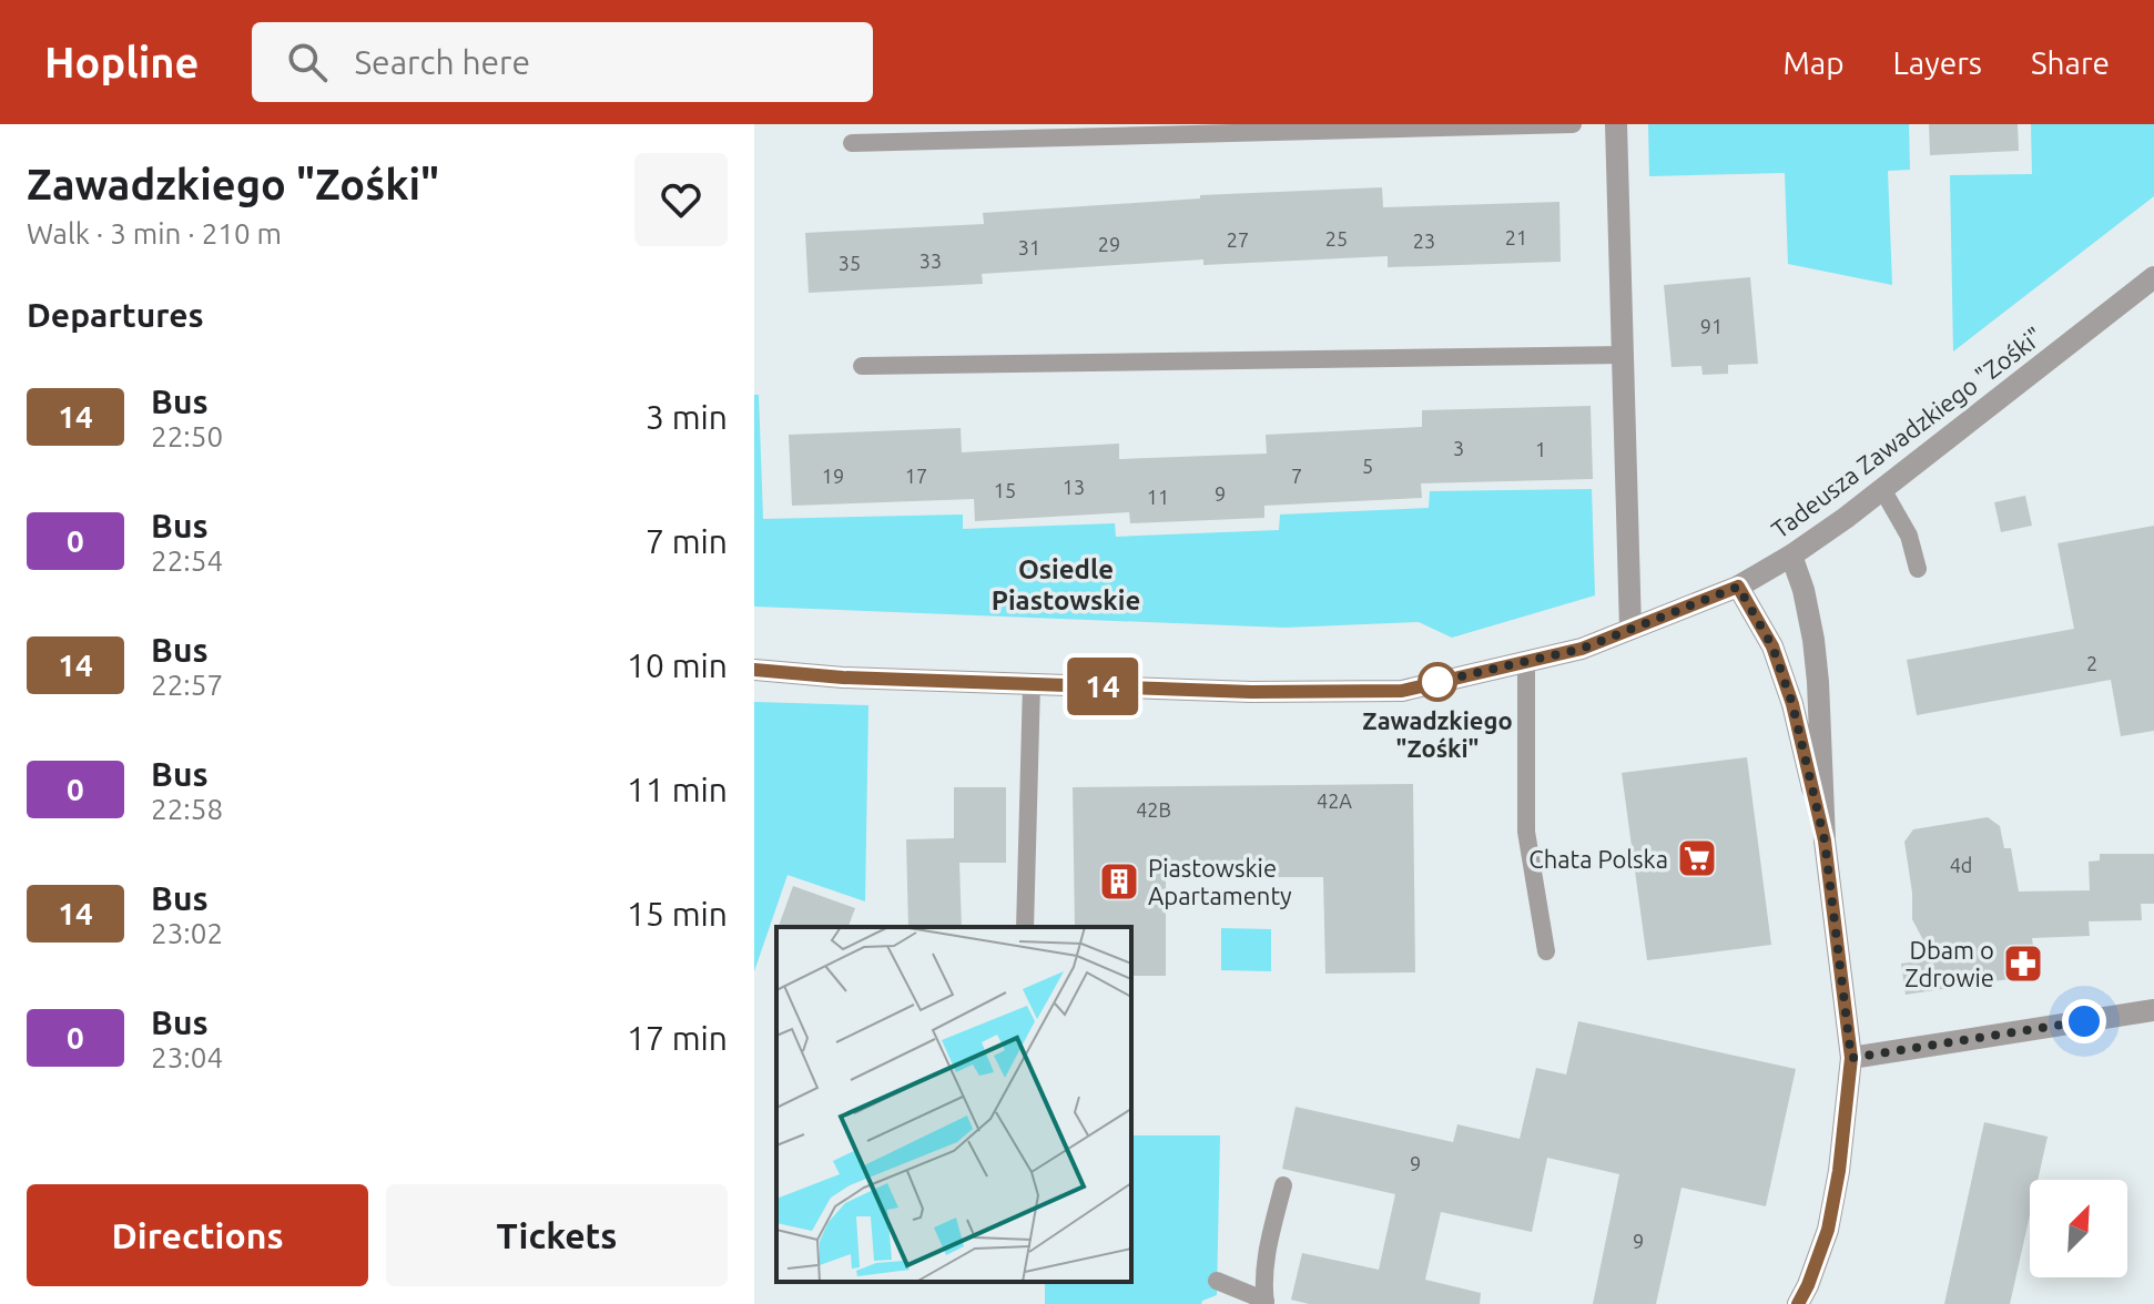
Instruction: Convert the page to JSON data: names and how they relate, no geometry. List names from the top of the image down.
{
  "streets": {
    "street": ["Tadeusza Zawadzkiego \"Zośki\""]
  },
  "districts": ["Osiedle Piastowskie"],
  "places": {
    "other": ["Zawadzkiego \"Zośki\""],
    "supermarket": ["Chata Polska"],
    "building": ["Piastowskie Apartamenty"],
    "pharmacy": ["Dbam o Zdrowie"]
  },
  "lines": ["bus line 14"],
  "house_numbers": [
    "21",
    "25",
    "27",
    "23",
    "29",
    "31",
    "33",
    "35",
    "91",
    "3",
    "1",
    "5",
    "19",
    "17",
    "7",
    "13",
    "15",
    "9",
    "11",
    "2",
    "42A",
    "42B",
    "4d",
    "9",
    "9"
  ],
  "north": "top right",
  "page": {
    "header": "Hopline",
    "search": "Search here",
    "nav": ["Map", "Layers", "Share"],
    "heading": [
      ["Zawadzkiego \"Zośki\"", "Walk · 3 min · 210 m"],
      "Departures"
    ],
    "on_map": "14",
    "list": [
      {
        "mark": "14",
        "name": "Bus",
        "note": "22:50",
        "value": "3 min"
      },
      {
        "mark": "0",
        "name": "Bus",
        "note": "22:54",
        "value": "7 min"
      },
      {
        "mark": "14",
        "name": "Bus",
        "note": "22:57",
        "value": "10 min"
      },
      {
        "mark": "0",
        "name": "Bus",
        "note": "22:58",
        "value": "11 min"
      },
      {
        "mark": "14",
        "name": "Bus",
        "note": "23:02",
        "value": "15 min"
      },
      {
        "mark": "0",
        "name": "Bus",
        "note": "23:04",
        "value": "17 min"
      }
    ],
    "buttons": ["Directions", "Tickets"]
  }
}
